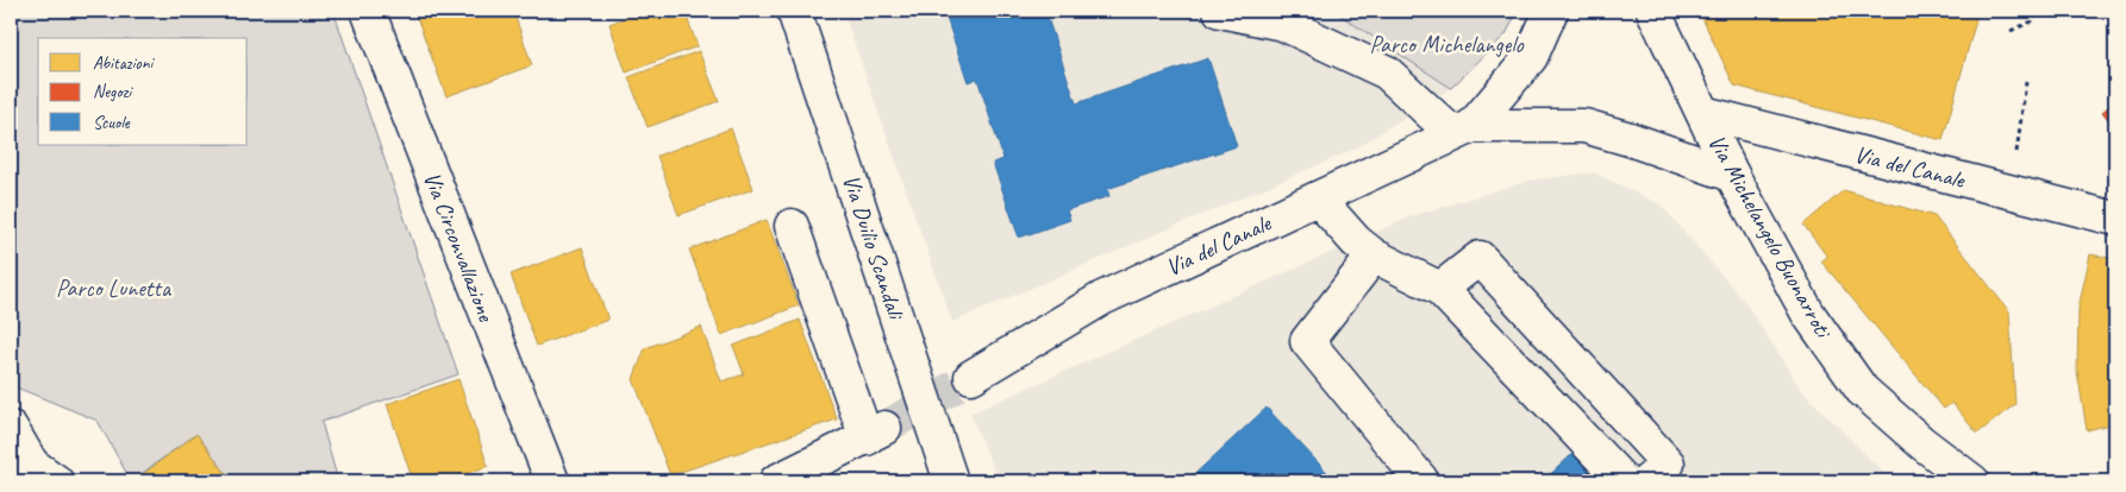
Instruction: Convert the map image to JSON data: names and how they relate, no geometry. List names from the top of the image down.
{
  "streets": {
    "street": [
      "Via del Canale",
      "Via Michelangelo Buonarroti",
      "Via Circonvallazione",
      "Via Duilio Scandali"
    ]
  },
  "crossings": [
    ["Via del Canale", "Via Michelangelo Buonarroti"]
  ],
  "parks": ["Parco Michelangelo", "Parco Lunetta"],
  "legend": ["Abitazioni", "Negozi", "Scuole"]
}
